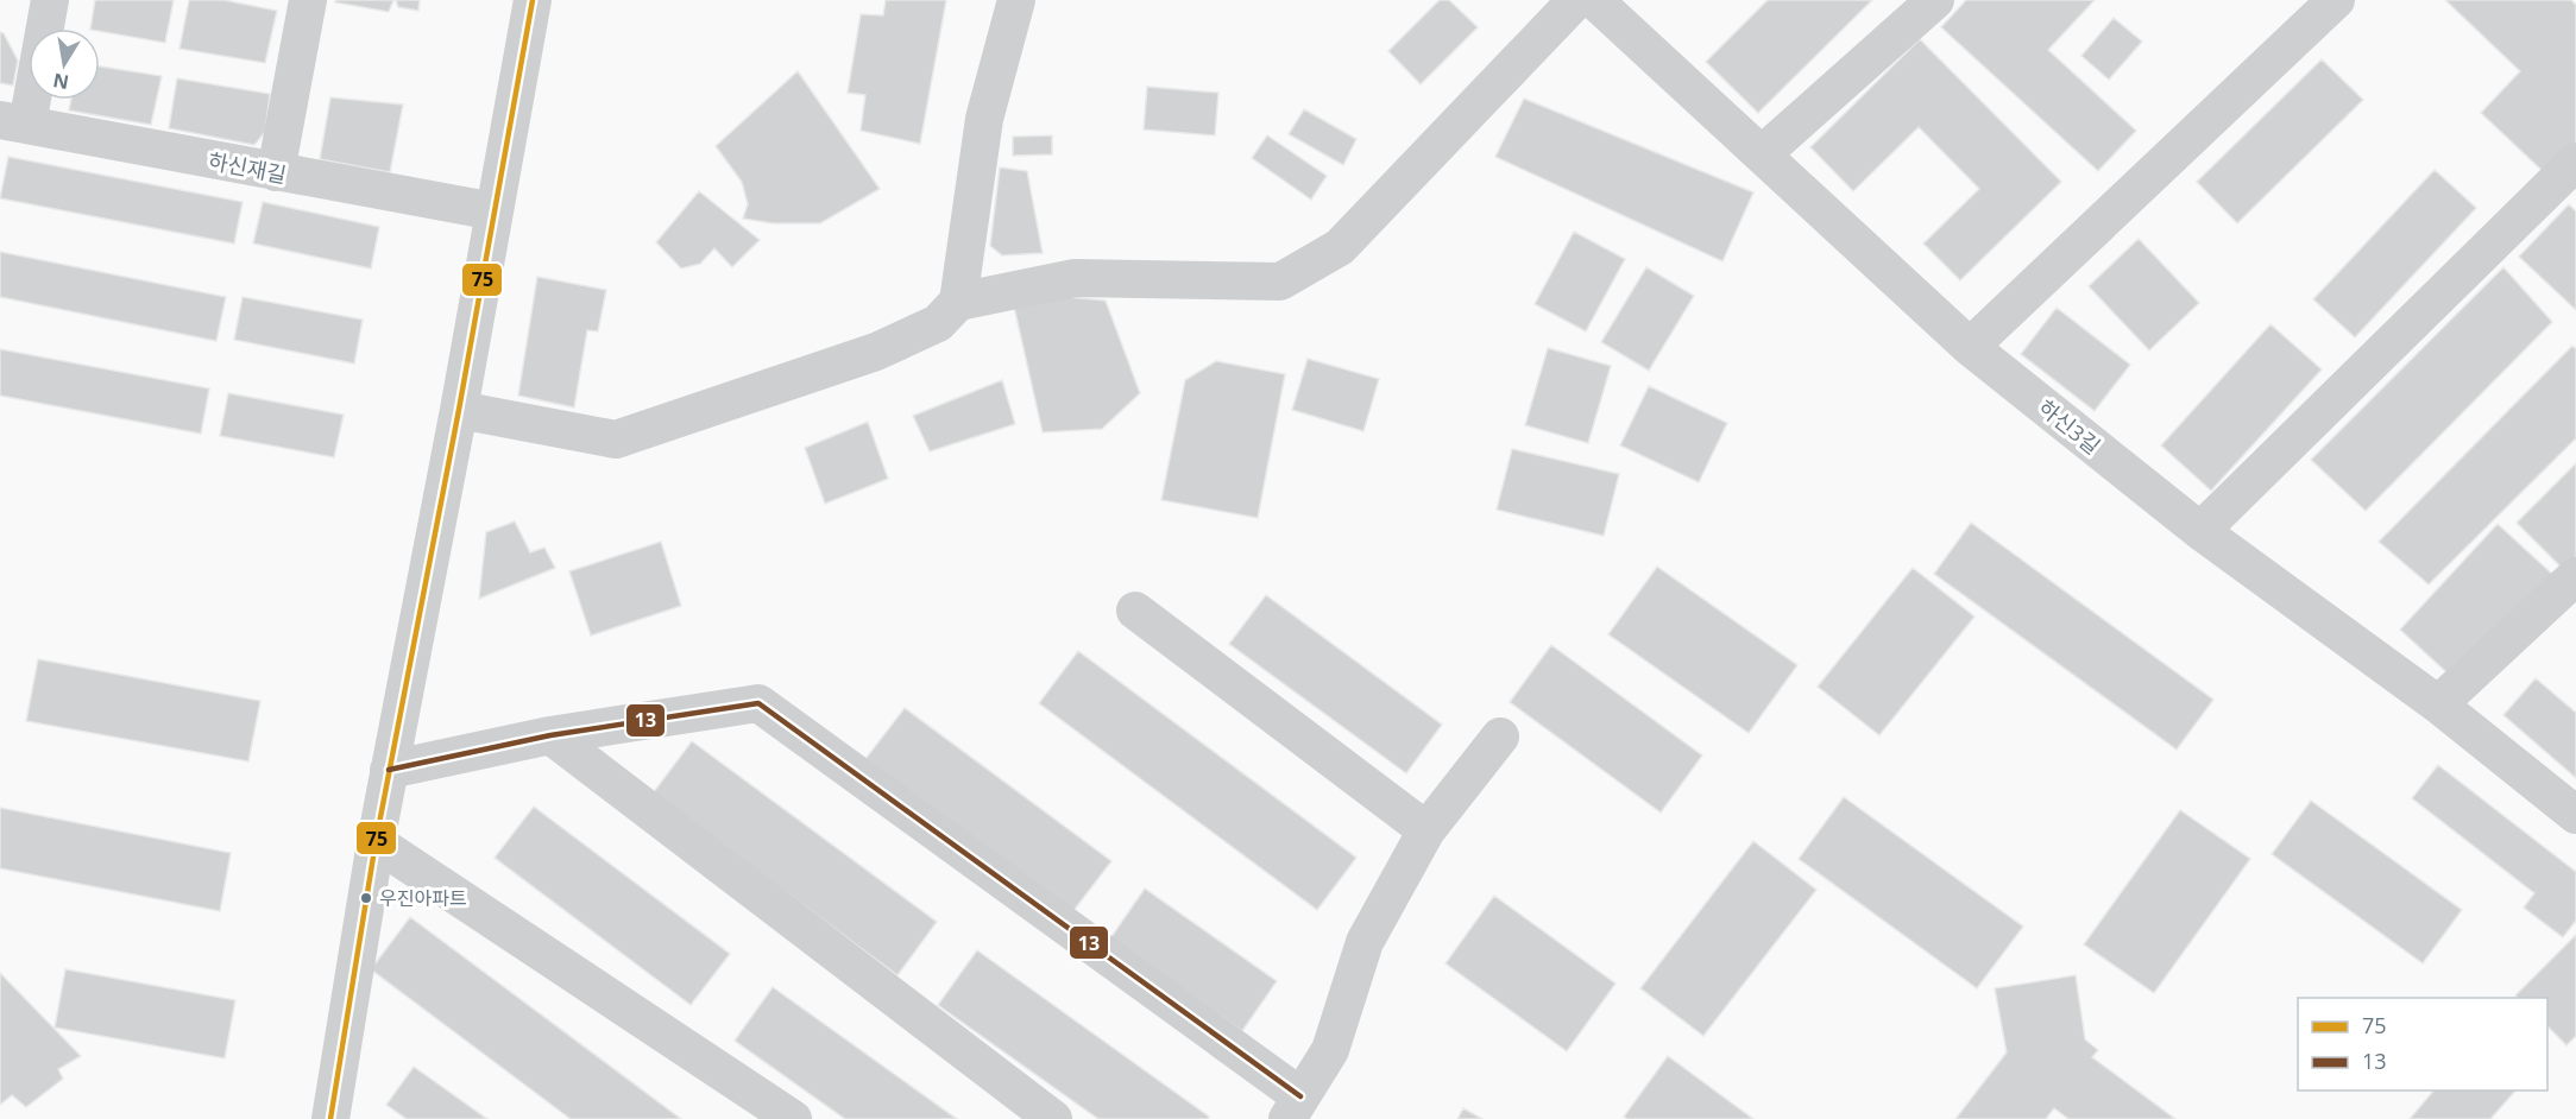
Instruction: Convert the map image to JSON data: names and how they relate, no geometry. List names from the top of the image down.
{
  "streets": {
    "street": ["하신재길", "하신3길"]
  },
  "places": ["우진아파트"],
  "lines": ["transit line 75", "transit line 13"],
  "legend": ["75", "13"],
  "north": "bottom"
}
